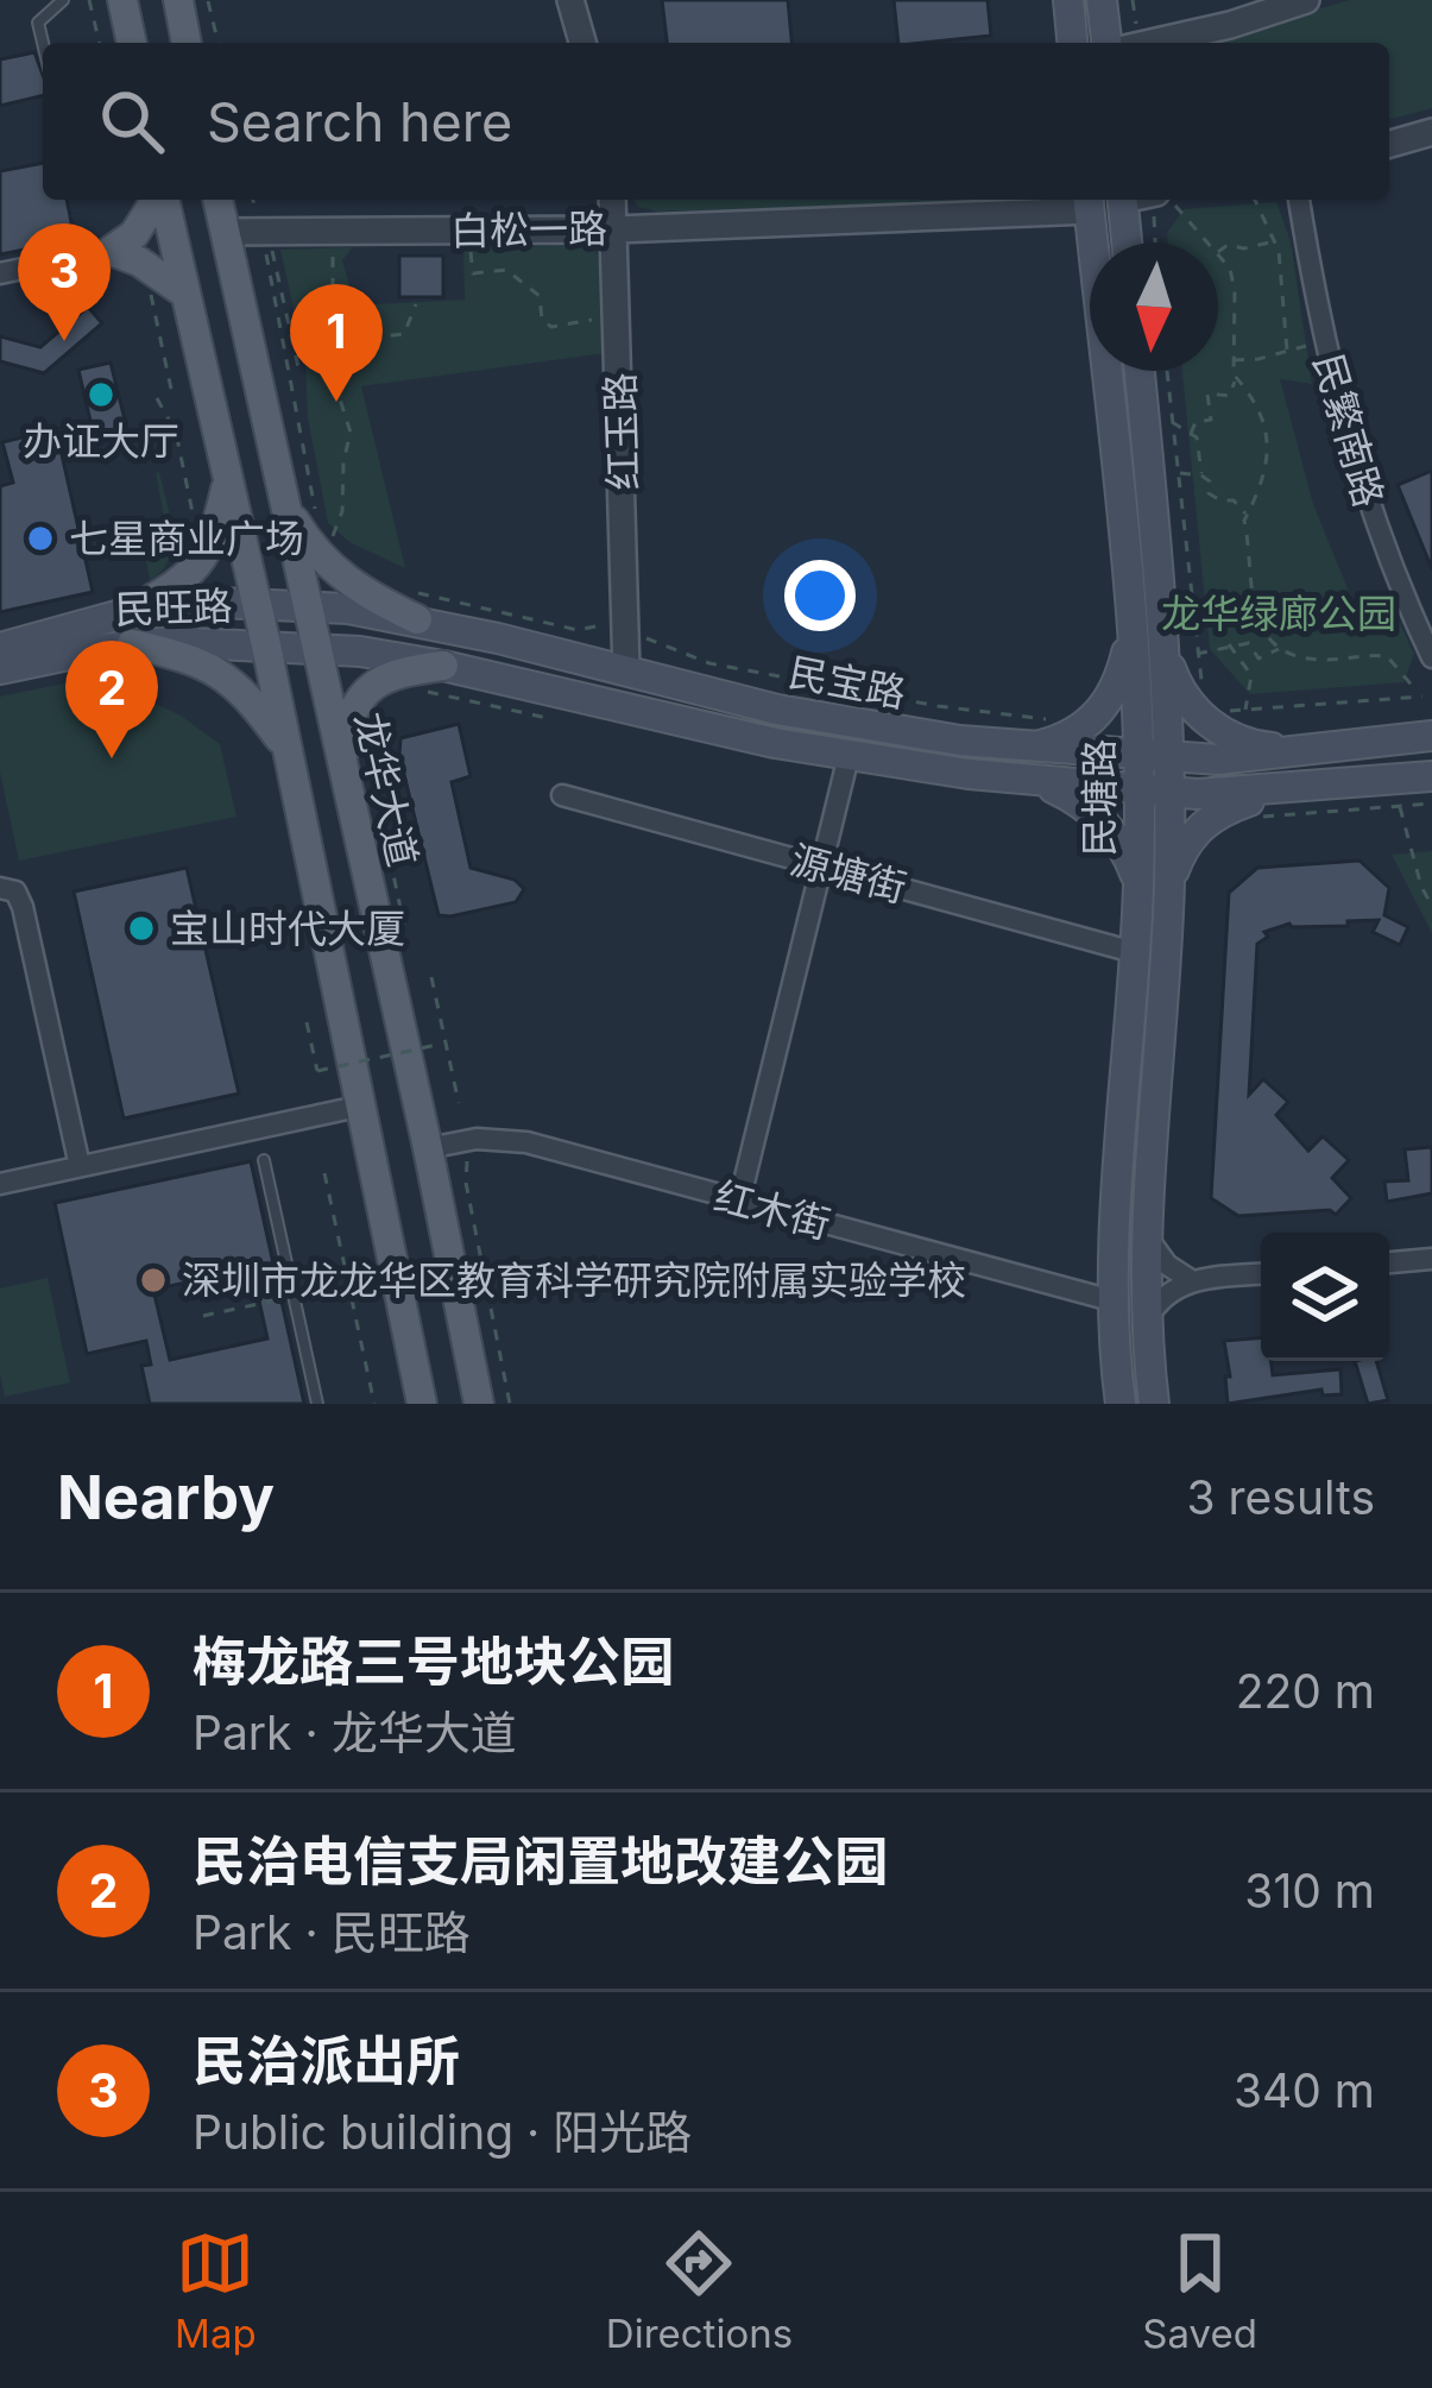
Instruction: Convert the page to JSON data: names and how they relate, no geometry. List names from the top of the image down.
{
  "streets": {
    "main road": [
      "民旺路",
      "民宝路",
      "龙华大道",
      "民塘路"
    ],
    "street": [
      "白松一路",
      "民繁南路",
      "红玉路",
      "源塘街",
      "红木街"
    ]
  },
  "crossings": [
    ["白松一路", "红玉路"],
    ["白松一路", "龙华大道"],
    ["白松一路", "民塘路"],
    ["红玉路", "民宝路"],
    ["民旺路", "民宝路"],
    ["民宝路", "龙华大道"],
    ["民宝路", "民塘路"],
    ["龙华大道", "红木街"],
    ["民塘路", "源塘街"],
    ["民塘路", "红木街"]
  ],
  "parks": ["龙华绿廊公园"],
  "places": [
    "办证大厅",
    "七星商业广场",
    "宝山时代大厦",
    "深圳市龙龙华区教育科学研究院附属实验学校"
  ],
  "north": "bottom",
  "page": {
    "search": "Search here",
    "pins": ["3", "1", "2"],
    "heading": ["Nearby", "3 results"],
    "list": [
      {
        "mark": "1",
        "name": "梅龙路三号地块公园",
        "note": "Park · 龙华大道",
        "value": "220 m"
      },
      {
        "mark": "2",
        "name": "民治电信支局闲置地改建公园",
        "note": "Park · 民旺路",
        "value": "310 m"
      },
      {
        "mark": "3",
        "name": "民治派出所",
        "note": "Public building · 阳光路",
        "value": "340 m"
      }
    ],
    "nav": ["Map", "Directions", "Saved"]
  }
}
